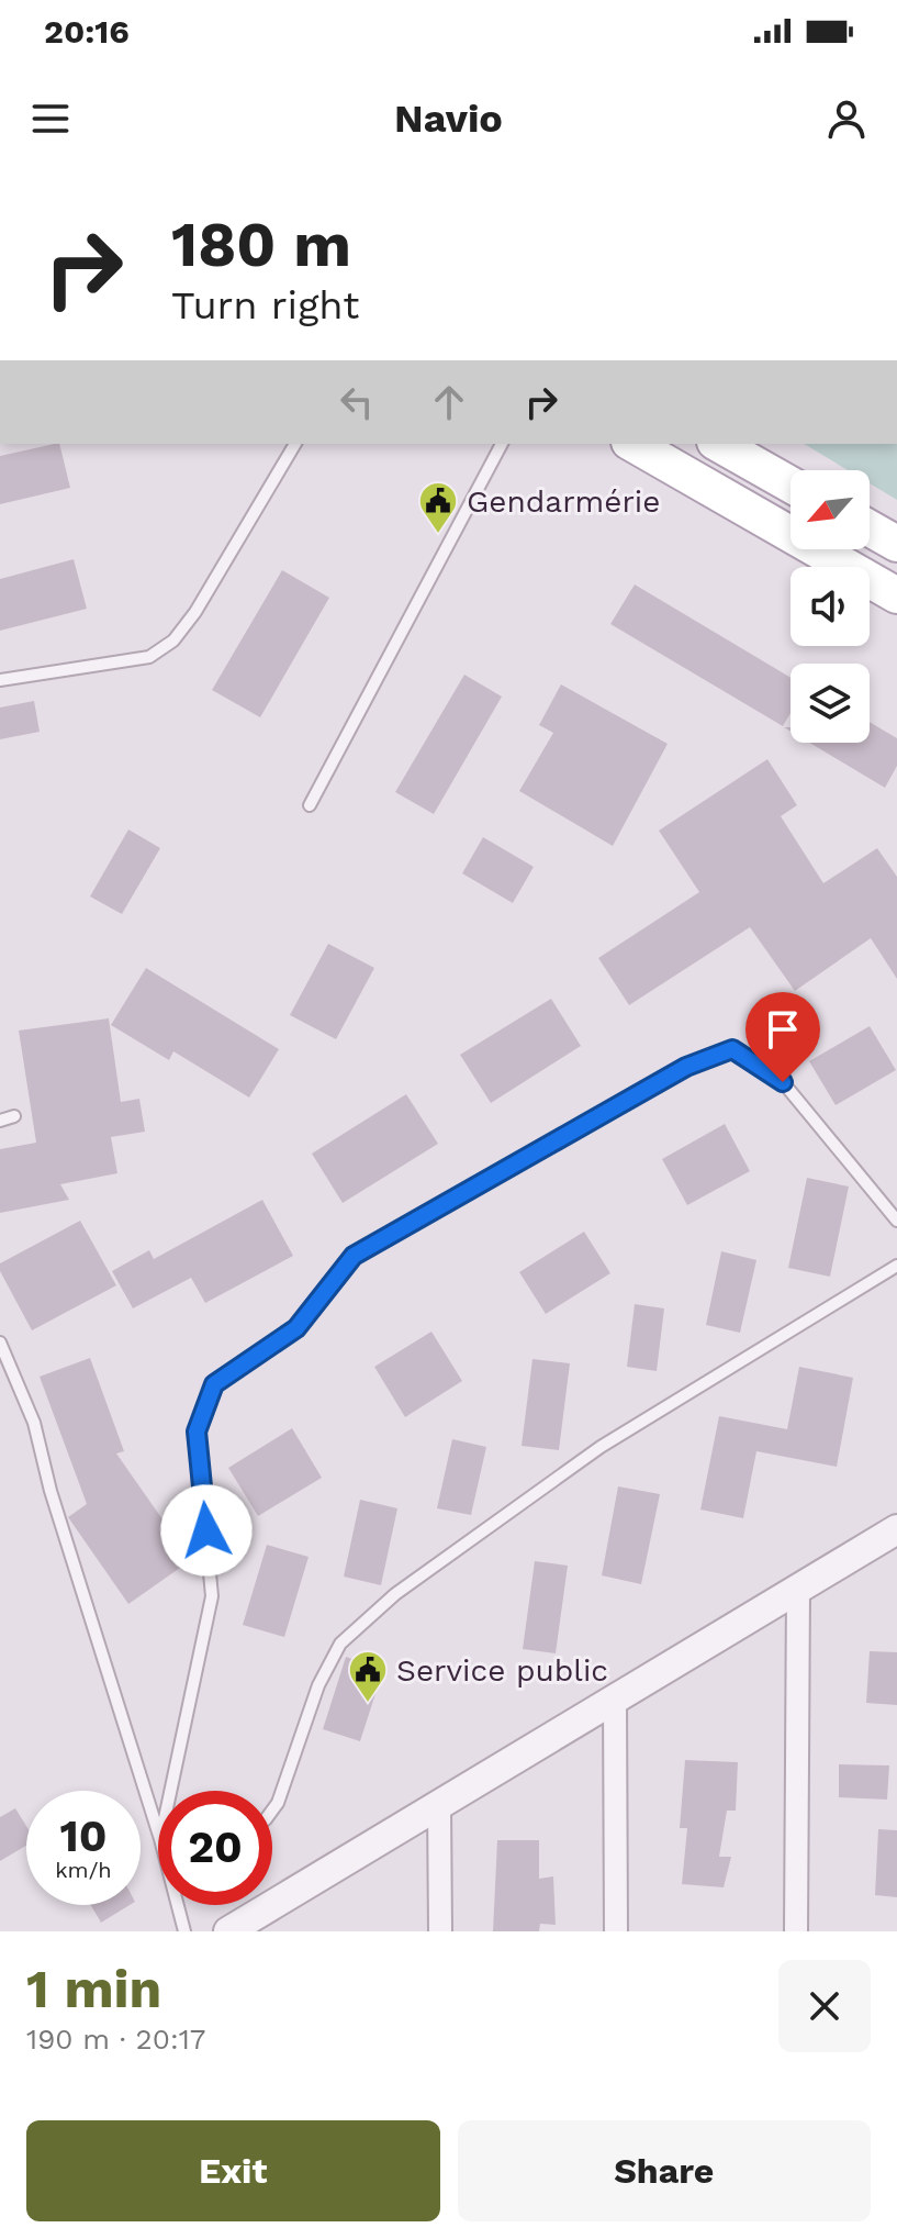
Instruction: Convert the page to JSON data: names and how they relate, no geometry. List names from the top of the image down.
{
  "places": {
    "public building": ["Gendarmérie", "Service public"]
  },
  "north": "bottom left",
  "page": {
    "status": "20:16",
    "header": "Navio",
    "turn": ["180 m", "Turn right"],
    "speed": "10 km/h",
    "limit": "20",
    "heading": ["1 min", "190 m · 20:17"],
    "buttons": ["Exit", "Share"]
  }
}
